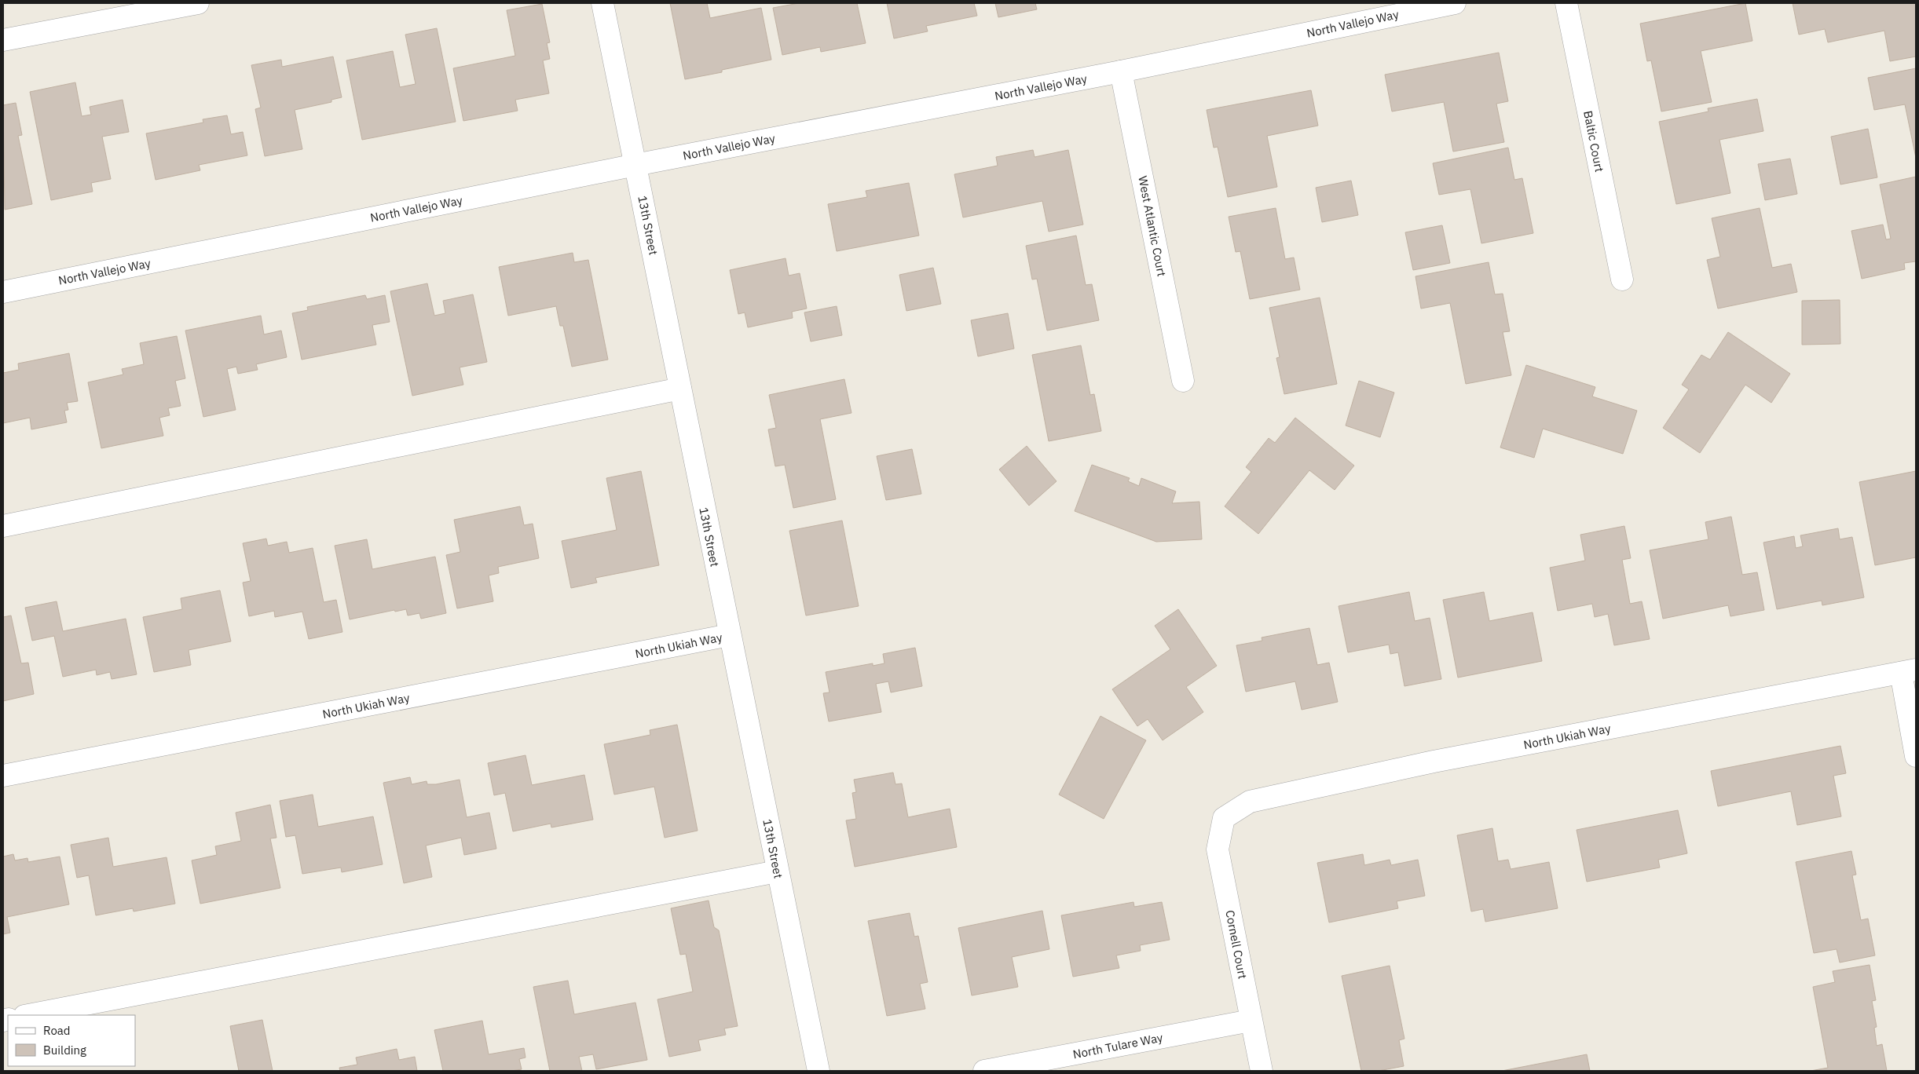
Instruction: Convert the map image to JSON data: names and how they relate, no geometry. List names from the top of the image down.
{
  "streets": {
    "street": [
      "North Vallejo Way",
      "Baltic Court",
      "13th Street",
      "West Atlantic Court",
      "North Ukiah Way",
      "Cornell Court",
      "North Tulare Way"
    ]
  },
  "crossings": [
    ["North Vallejo Way", "13th Street"],
    ["North Vallejo Way", "West Atlantic Court"],
    ["13th Street", "North Ukiah Way"],
    ["North Ukiah Way", "Cornell Court"],
    ["Cornell Court", "North Tulare Way"]
  ],
  "legend": ["Road", "Building"]
}
